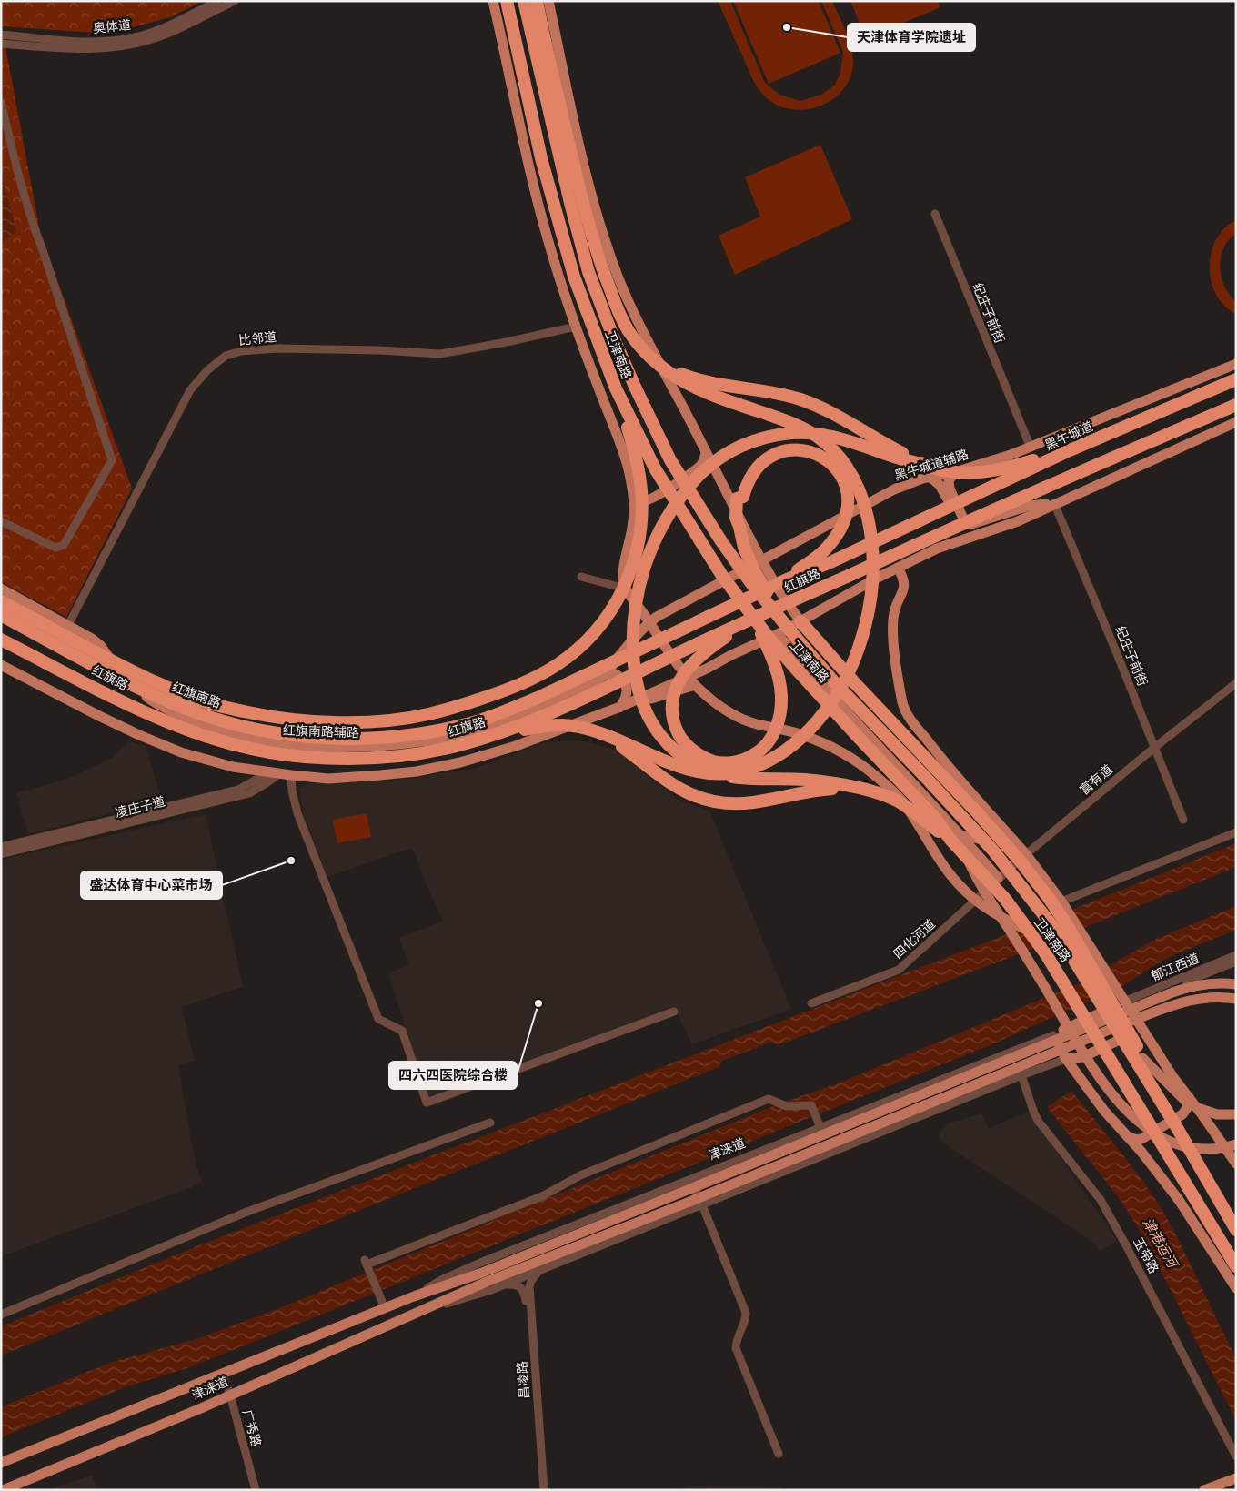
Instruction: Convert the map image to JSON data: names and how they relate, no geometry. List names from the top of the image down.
{
  "streets": {
    "highway": [
      "卫津南路",
      "黑牛城道",
      "红旗路",
      "红旗南路"
    ],
    "main road": ["黑牛城道辅路", "红旗南路辅路", "津涞道"],
    "street": [
      "奥体道",
      "纪庄子前街",
      "比邻道",
      "富有道",
      "凌庄子道",
      "四化河道",
      "郁江西道",
      "玉带路",
      "昌凌路",
      "广秀路"
    ]
  },
  "crossings": [
    ["纪庄子前街", "黑牛城道辅路"],
    ["纪庄子前街", "富有道"],
    ["比邻道", "红旗南路辅路"],
    ["卫津南路", "红旗路"],
    ["黑牛城道", "红旗路"],
    ["黑牛城道辅路", "红旗南路辅路"],
    ["红旗路", "红旗南路"],
    ["富有道", "四化河道"],
    ["津涞道", "玉带路"],
    ["津涞道", "昌凌路"],
    ["津涞道", "广秀路"]
  ],
  "water": ["津港运河"],
  "places": ["天津体育学院遗址", "盛达体育中心菜市场", "四六四医院综合楼"]
}
